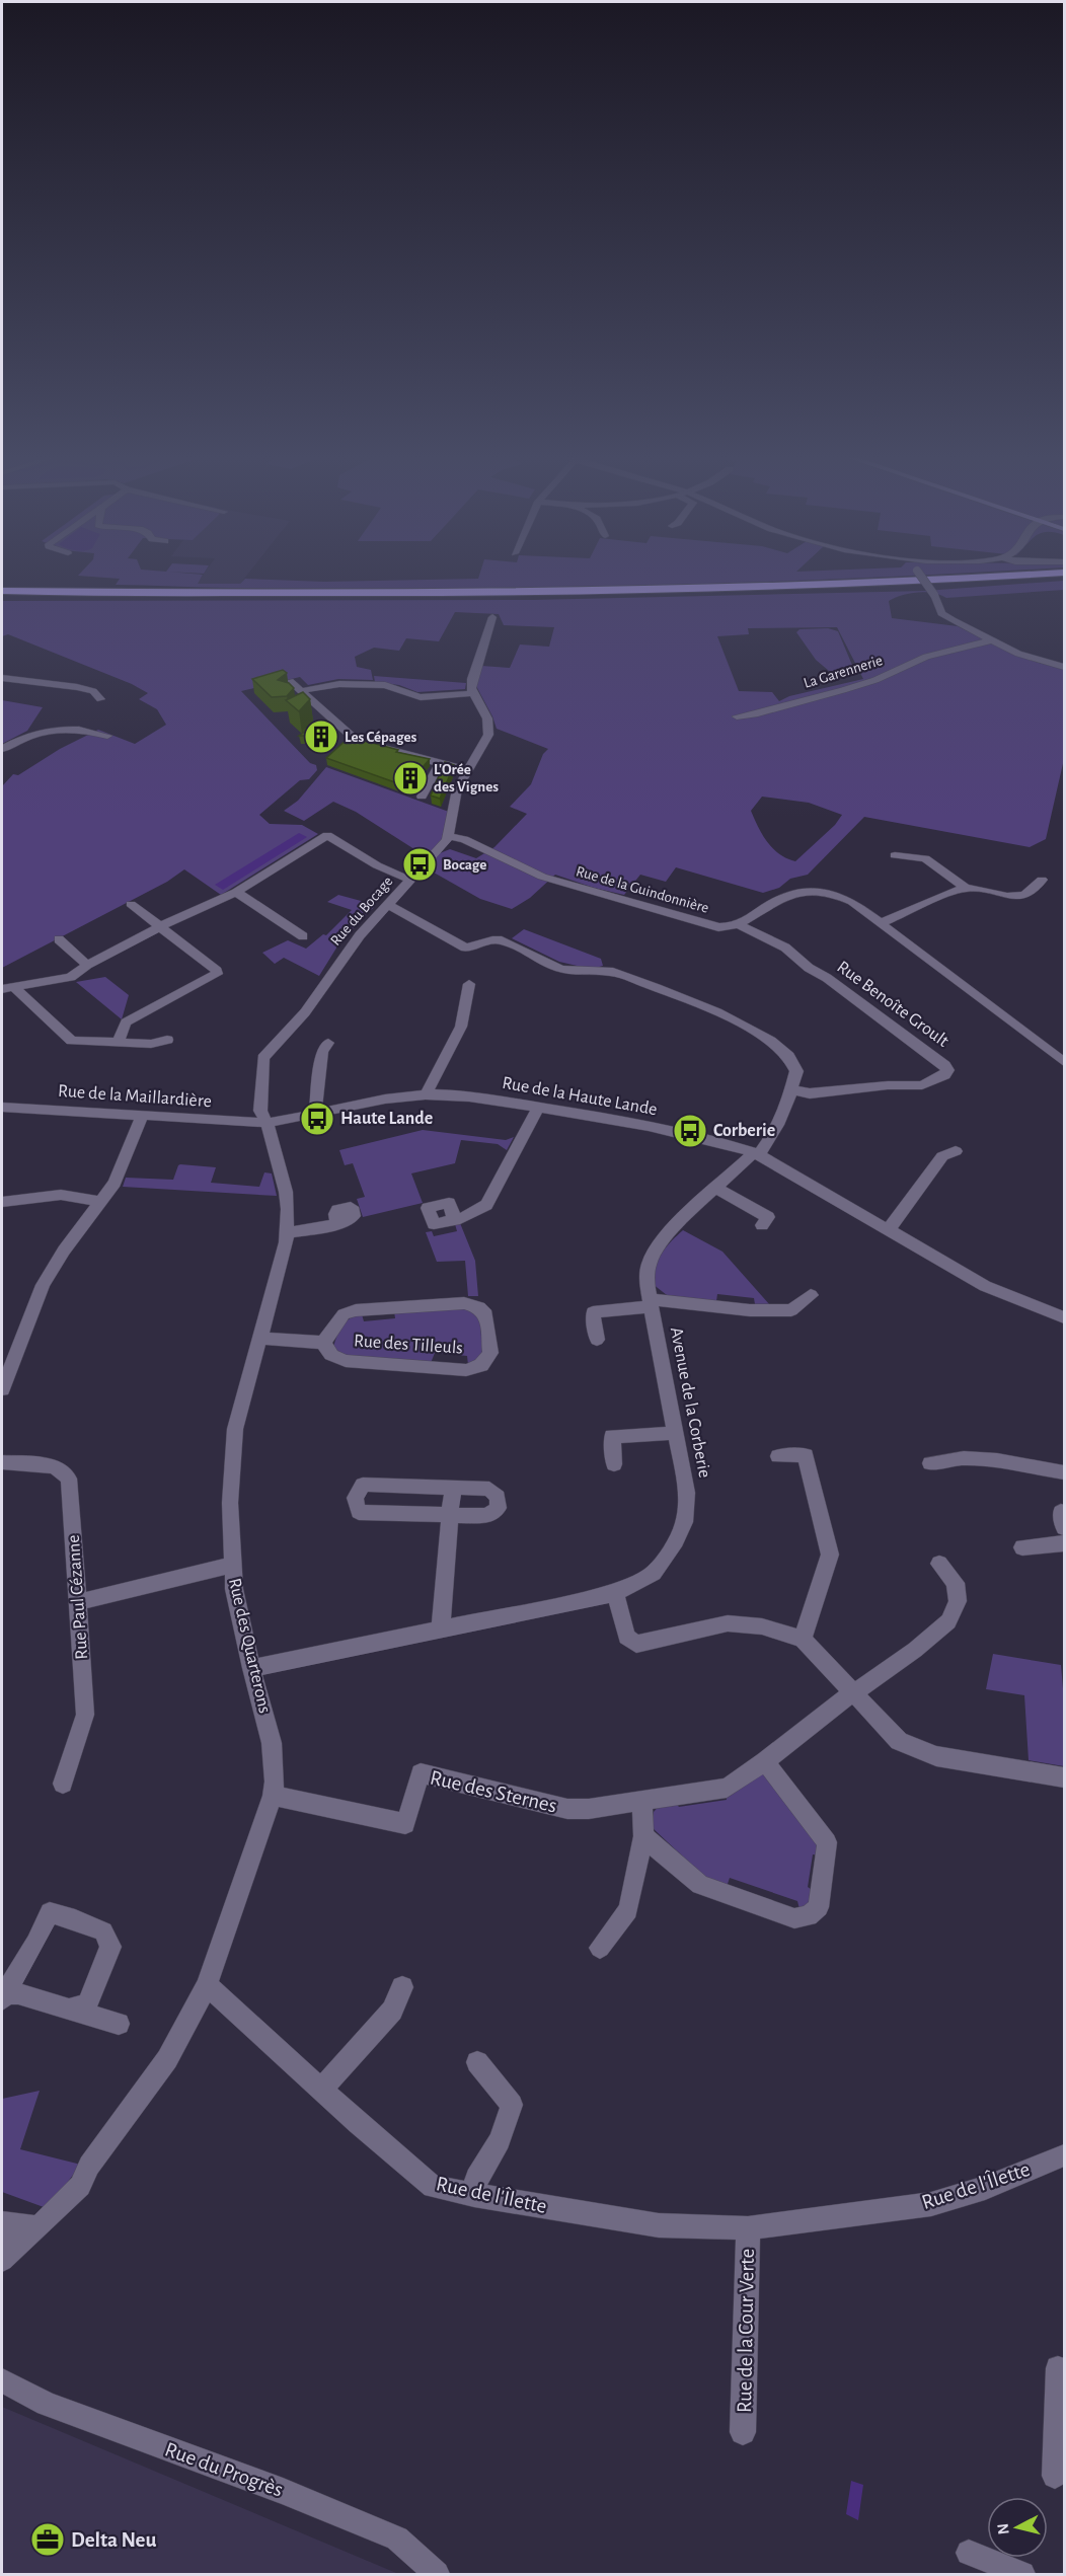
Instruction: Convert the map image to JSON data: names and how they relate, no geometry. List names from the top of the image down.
{
  "streets": {
    "street": [
      "La Garennerie",
      "Rue de la Guindonnière",
      "Rue du Bocage",
      "Rue Benoîte Groult",
      "Rue de la Maillardière",
      "Rue de la Haute Lande",
      "Rue des Tilleuls",
      "Avenue de la Corberie",
      "Rue Paul Cézanne",
      "Rue des Quarterons",
      "Rue des Sternes",
      "Rue de l'Îlette",
      "Rue de la Cour Verte",
      "Rue du Progrès"
    ]
  },
  "crossings": [
    ["Rue de la Guindonnière", "Rue du Bocage"],
    ["Rue de la Guindonnière", "Rue Benoîte Groult"],
    ["Rue du Bocage", "Rue de la Maillardière"],
    ["Rue du Bocage", "Rue de la Haute Lande"],
    ["Rue du Bocage", "Avenue de la Corberie"],
    ["Rue du Bocage", "Rue des Quarterons"],
    ["Rue Benoîte Groult", "Avenue de la Corberie"],
    ["Rue de la Maillardière", "Rue de la Haute Lande"],
    ["Rue de la Maillardière", "Rue des Quarterons"],
    ["Rue de la Haute Lande", "Avenue de la Corberie"],
    ["Rue de la Haute Lande", "Rue des Quarterons"],
    ["Avenue de la Corberie", "Rue des Quarterons"],
    ["Rue des Quarterons", "Rue des Sternes"],
    ["Rue des Quarterons", "Rue de l'Îlette"],
    ["Rue de l'Îlette", "Rue de la Cour Verte"]
  ],
  "places": {
    "building": ["Les Cépages", "L'Orée des Vignes"],
    "bus stop": ["Bocage", "Haute Lande", "Corberie"],
    "office": ["Delta Neu"]
  },
  "north": "left"
}
